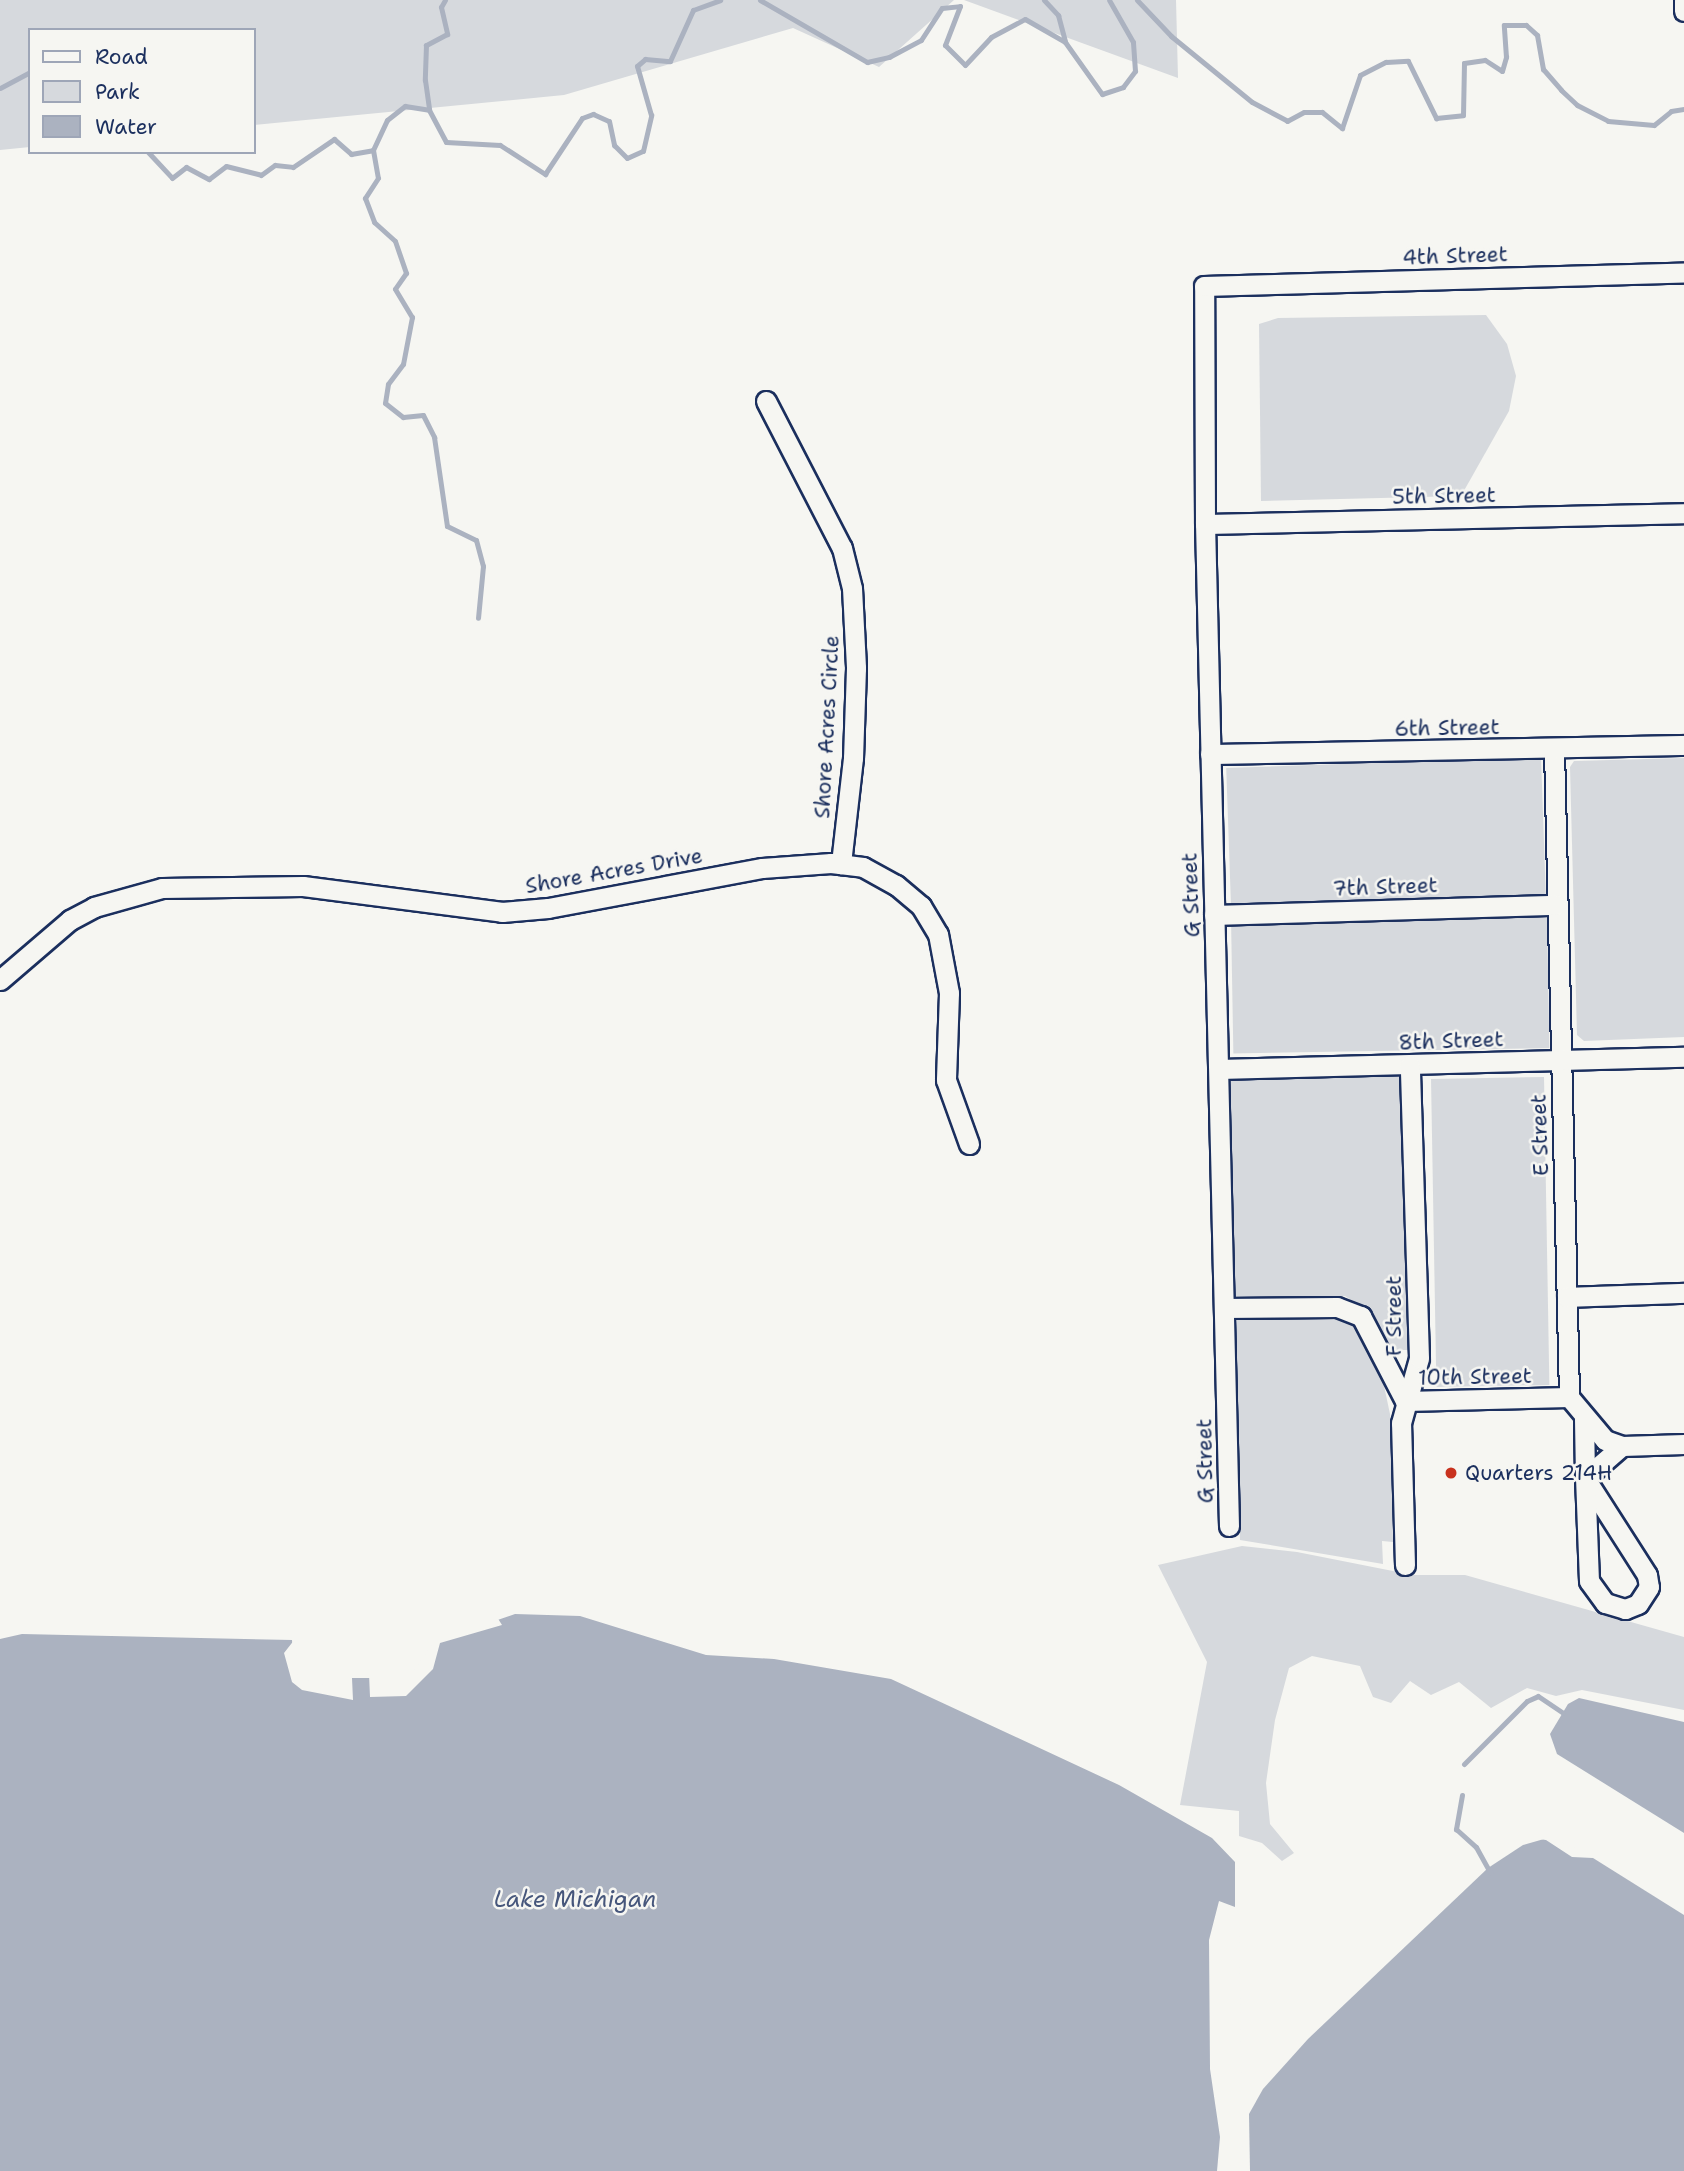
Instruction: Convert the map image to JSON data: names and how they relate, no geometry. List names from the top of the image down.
{
  "streets": {
    "street": [
      "4th Street",
      "5th Street",
      "Shore Acres Circle",
      "6th Street",
      "Shore Acres Drive",
      "7th Street",
      "G Street",
      "8th Street",
      "E Street",
      "F Street",
      "10th Street"
    ]
  },
  "crossings": [
    ["4th Street", "G Street"],
    ["5th Street", "G Street"],
    ["Shore Acres Circle", "Shore Acres Drive"],
    ["6th Street", "G Street"],
    ["6th Street", "E Street"],
    ["7th Street", "G Street"],
    ["7th Street", "E Street"],
    ["G Street", "8th Street"],
    ["G Street", "10th Street"],
    ["8th Street", "E Street"],
    ["8th Street", "F Street"],
    ["E Street", "10th Street"],
    ["F Street", "10th Street"]
  ],
  "water": ["Lake Michigan"],
  "places": ["Quarters 214H"],
  "legend": ["Road", "Park", "Water"]
}
